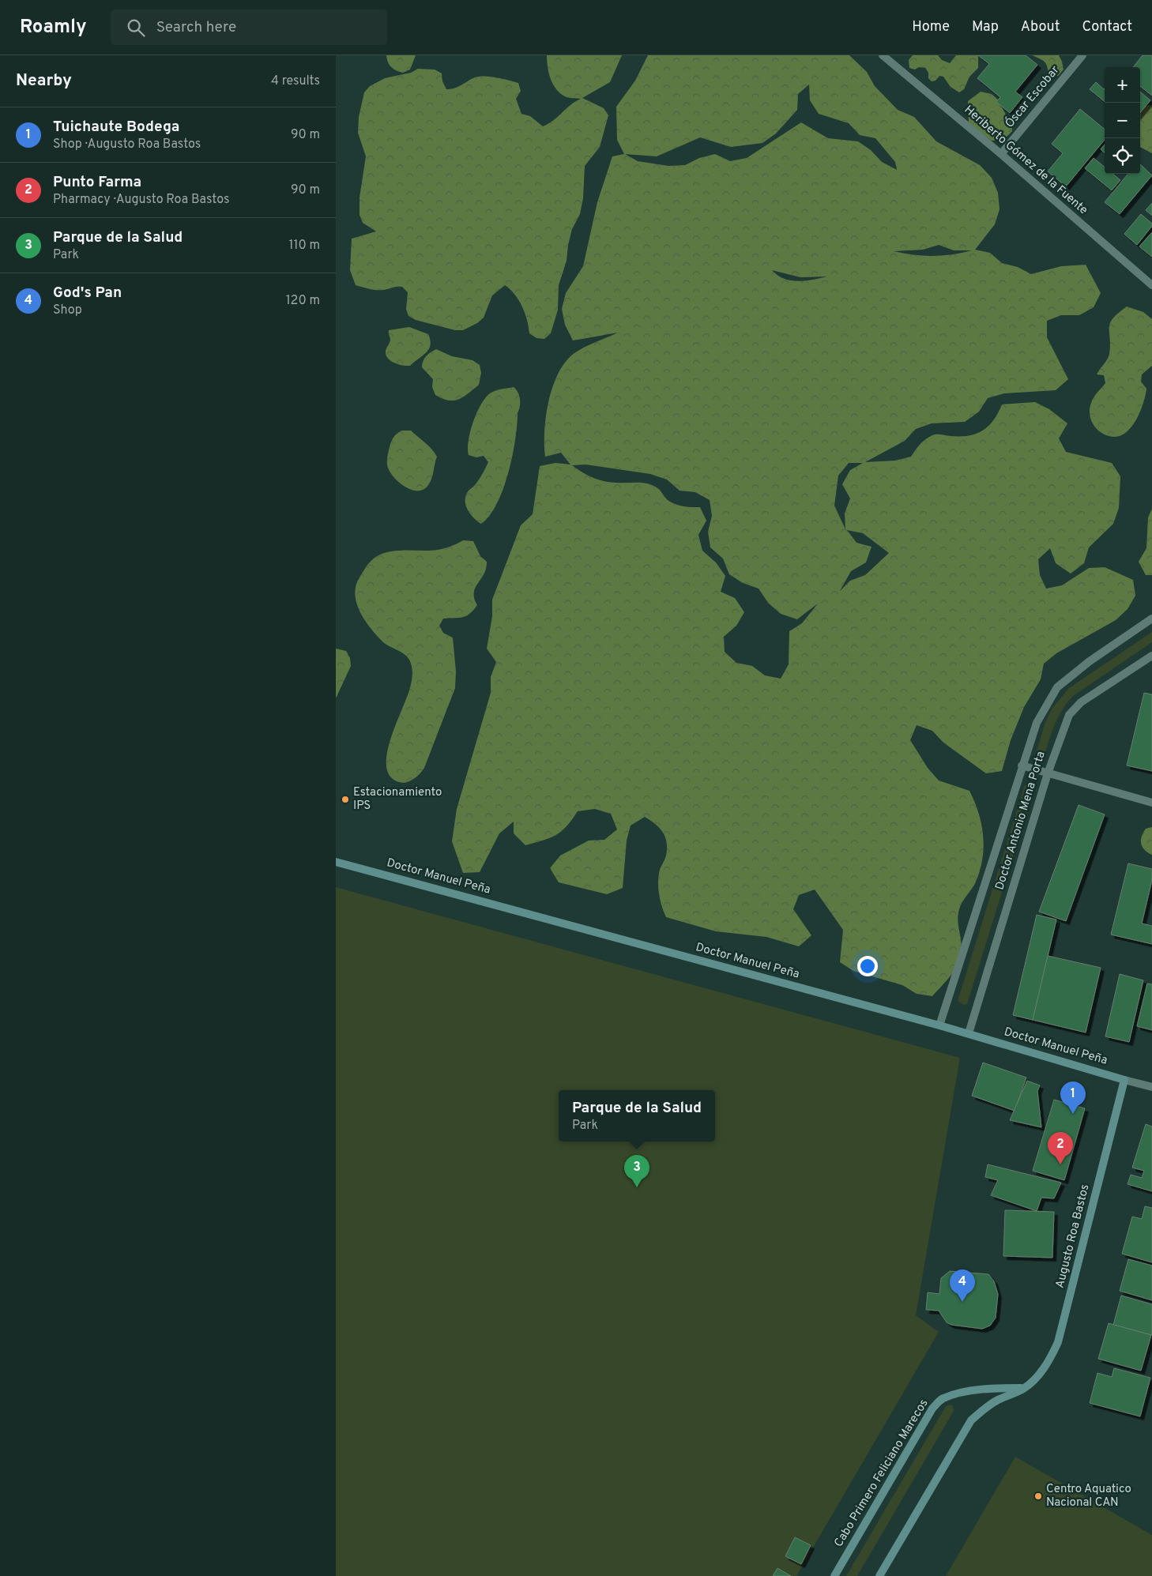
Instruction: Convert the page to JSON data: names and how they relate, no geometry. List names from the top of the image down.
{
  "streets": {
    "street": [
      "Óscar Escobar",
      "Heriberto Gómez de la Fuente",
      "Doctor Antonio Mena Porta",
      "Doctor Manuel Peña",
      "Augusto Roa Bastos",
      "Cabo Primero Feliciano Marecos"
    ]
  },
  "crossings": [
    ["Óscar Escobar", "Heriberto Gómez de la Fuente"],
    ["Doctor Antonio Mena Porta", "Doctor Manuel Peña"],
    ["Doctor Manuel Peña", "Augusto Roa Bastos"],
    ["Augusto Roa Bastos", "Cabo Primero Feliciano Marecos"]
  ],
  "places": ["Estacionamiento IPS", "Centro Aquatico Nacional CAN"],
  "page": {
    "header": "Roamly",
    "search": "Search here",
    "nav": [
      "Home",
      "Map",
      "About",
      "Contact"
    ],
    "heading": ["Nearby", "4 results"],
    "map_buttons": ["+", "−"],
    "list": [
      {
        "mark": "1",
        "name": "Tuichaute Bodega",
        "note": "Shop · Augusto Roa Bastos",
        "value": "90 m"
      },
      {
        "mark": "2",
        "name": "Punto Farma",
        "note": "Pharmacy · Augusto Roa Bastos",
        "value": "90 m"
      },
      {
        "mark": "3",
        "name": "Parque de la Salud",
        "note": "Park",
        "value": "110 m"
      },
      {
        "mark": "4",
        "name": "God's Pan",
        "note": "Shop",
        "value": "120 m"
      }
    ],
    "pins": [
      "1",
      "2",
      "3",
      "4"
    ],
    "popup": ["Parque de la Salud", "Park"]
  }
}
